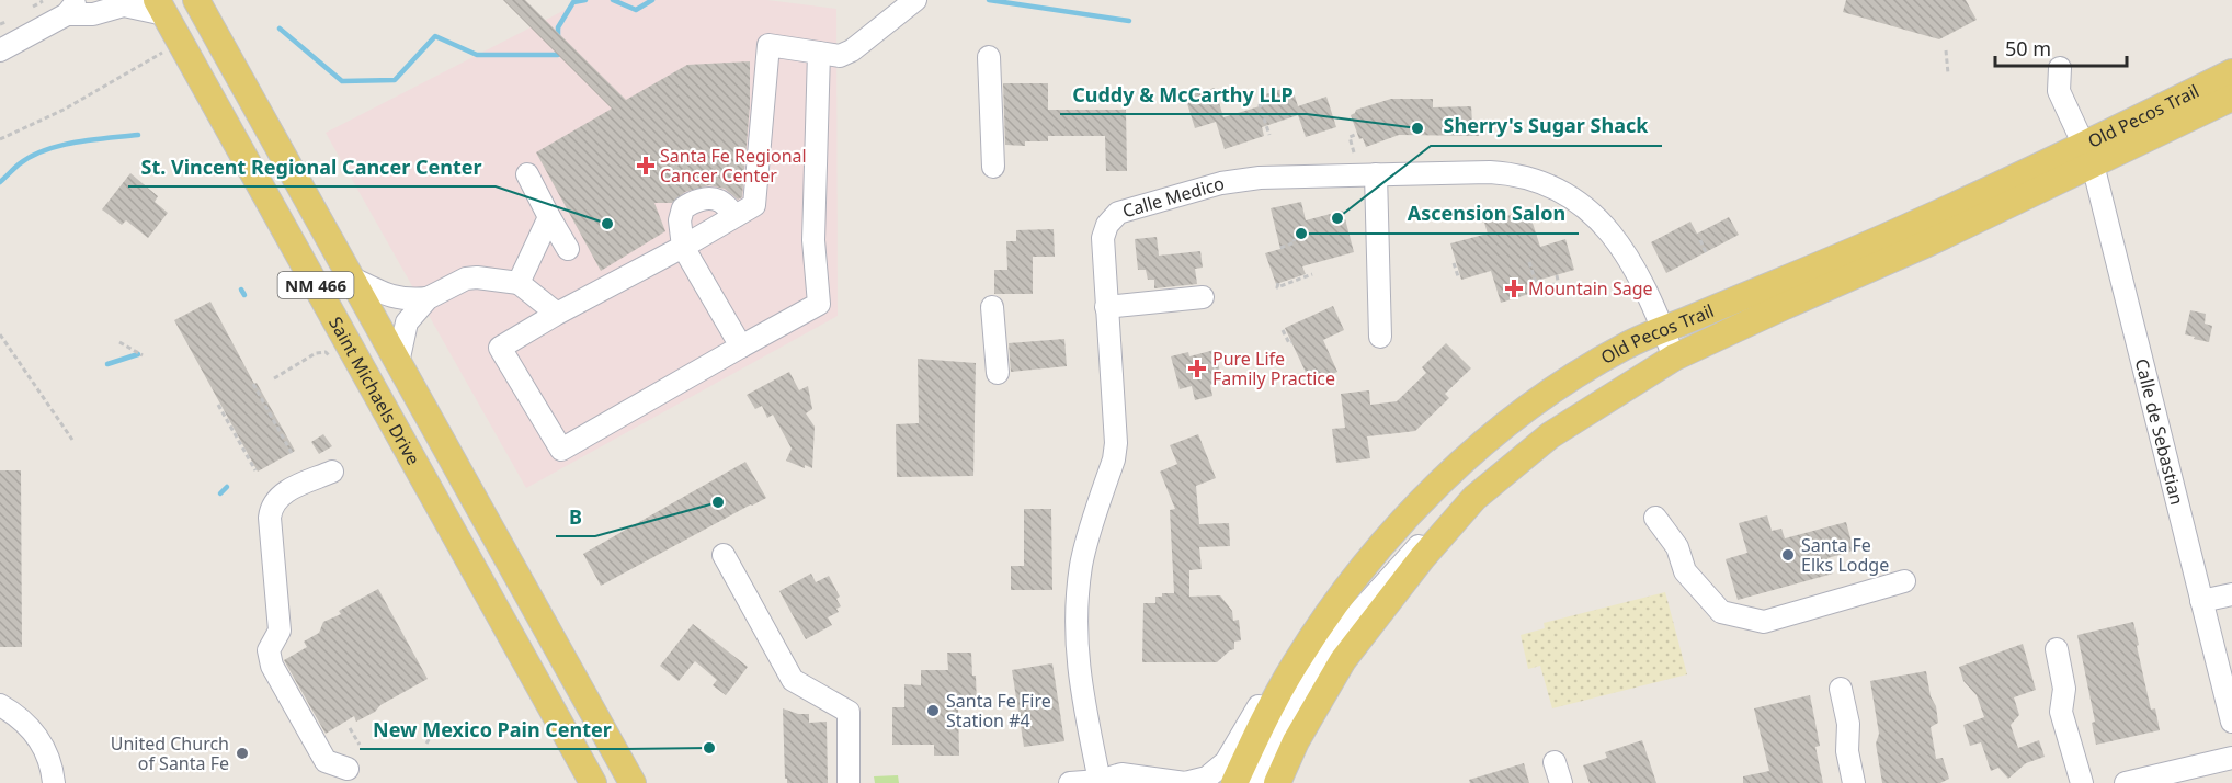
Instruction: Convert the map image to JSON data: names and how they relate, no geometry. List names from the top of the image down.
{
  "streets": {
    "main road": ["Old Pecos Trail", "NM 466", "Saint Michaels Drive"],
    "street": ["Calle Medico", "Calle de Sebastian"]
  },
  "crossings": [
    ["Old Pecos Trail", "Calle Medico"],
    ["Old Pecos Trail", "Calle de Sebastian"]
  ],
  "places": {
    "other": [
      "Cuddy & McCarthy LLP",
      "Sherry's Sugar Shack",
      "St. Vincent Regional Cancer Center",
      "Ascension Salon",
      "B",
      "Santa Fe Elks Lodge",
      "Santa Fe Fire Station #4",
      "New Mexico Pain Center",
      "United Church of Santa Fe"
    ],
    "health": ["Santa Fe Regional Cancer Center", "Mountain Sage", "Pure Life Family Practice"]
  },
  "scale_bar": "50 m"
}
